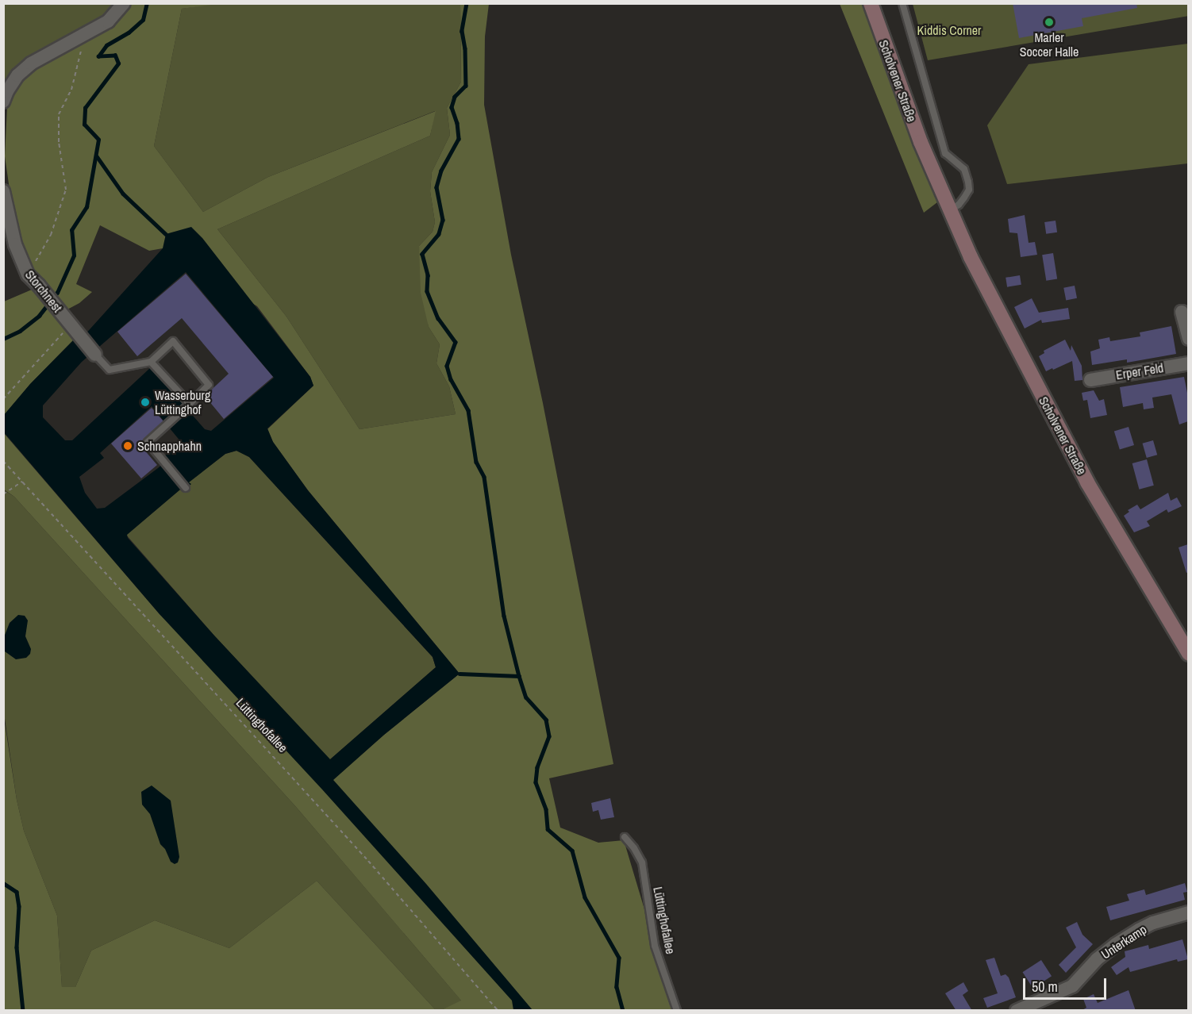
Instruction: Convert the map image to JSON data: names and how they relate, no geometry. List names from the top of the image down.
{
  "streets": {
    "main road": ["Scholvener Straße"],
    "street": ["Storchnest", "Erper Feld", "Unterkamp"],
    "lane": ["Lüttinghofallee"]
  },
  "parks": ["Kiddis Corner"],
  "places": ["Marler Soccer Halle", "Wasserburg Lüttinghof", "Schnapphahn"],
  "scale_bar": "50 m"
}
